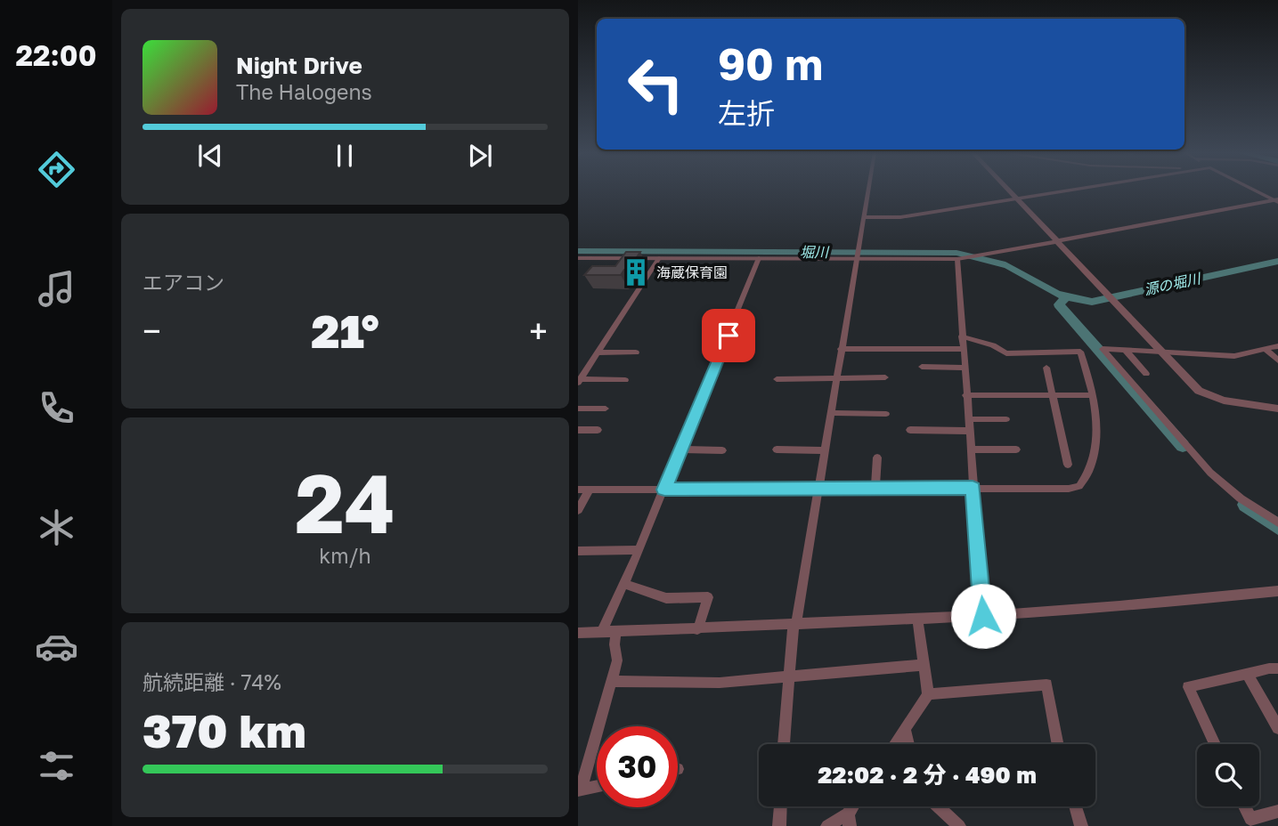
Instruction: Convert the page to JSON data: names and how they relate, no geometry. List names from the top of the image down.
{
  "water": ["堀川", "源の堀川"],
  "places": {
    "building": ["海蔵保育園"]
  },
  "page": {
    "tabs": "22:00",
    "turn": ["90 m", "左折"],
    "song": ["Night Drive", "The Halogens"],
    "tile": [
      "エアコン",
      ["24", "km/h"],
      ["航続距離 · 74%", "370 km"]
    ],
    "heat": ["−", "21°", "+"],
    "limit": "30",
    "trip": "22:02 · 2 分 · 490 m"
  }
}
